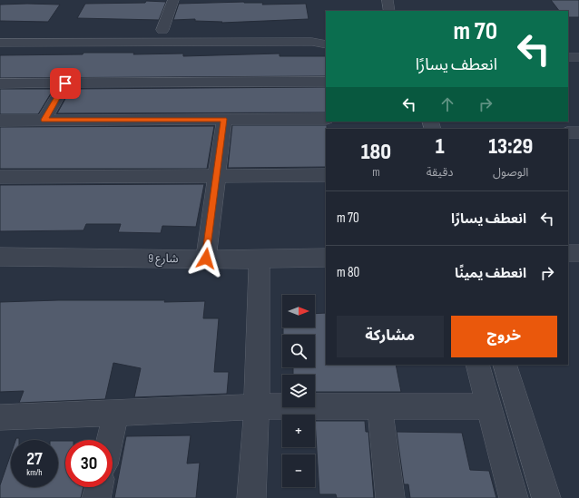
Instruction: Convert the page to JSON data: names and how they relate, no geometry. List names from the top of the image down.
{
  "streets": {
    "street": ["شارع 9"]
  },
  "north": "right",
  "page": {
    "turn": ["70 m", "انعطف يسارًا"],
    "eta": [
      "13:29",
      "الوصول",
      "1",
      "دقيقة",
      "180",
      "m"
    ],
    "list": [
      {
        "name": "انعطف يسارًا",
        "value": "70 m"
      },
      {
        "name": "انعطف يمينًا",
        "value": "80 m"
      }
    ],
    "map_buttons": ["+", "−"],
    "buttons": ["خروج", "مشاركة"],
    "speed": "27 km/h",
    "limit": "30"
  }
}
